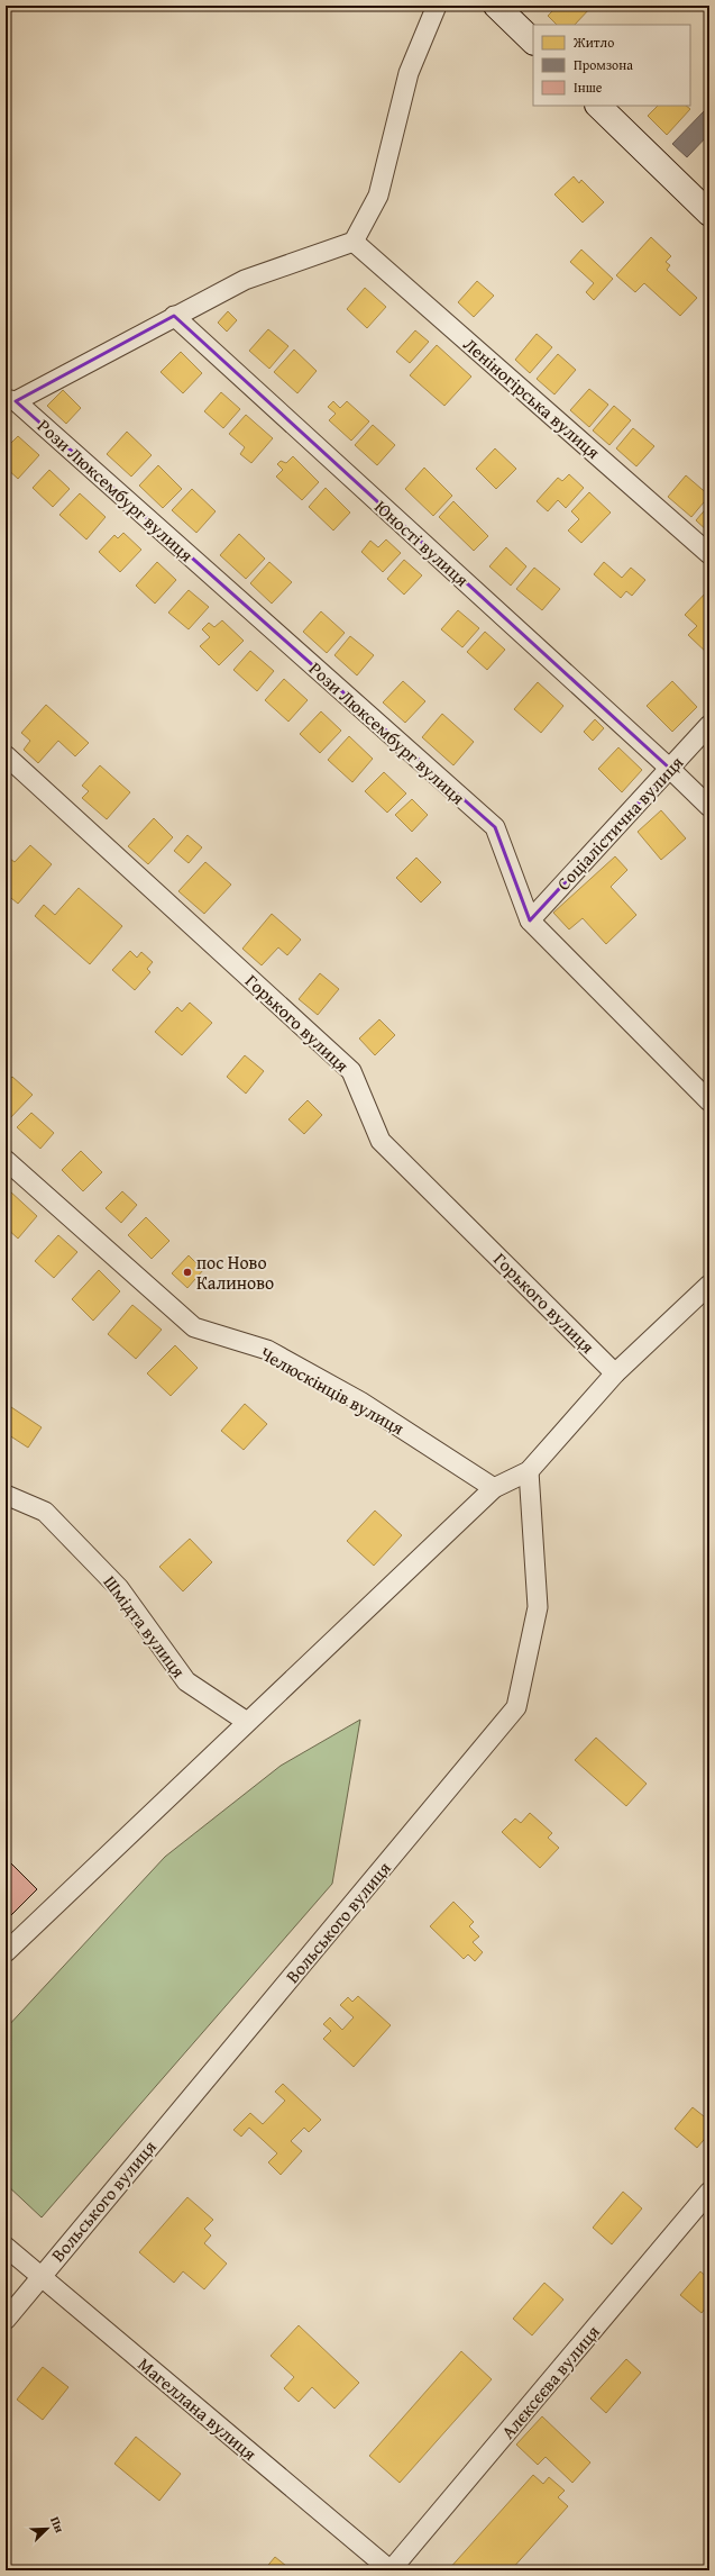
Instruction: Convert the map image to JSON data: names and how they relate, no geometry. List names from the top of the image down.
{
  "streets": {
    "street": [
      "Леніногірська вулиця",
      "Рози Люксембург вулиця",
      "Юності вулиця",
      "Соціалістична вулиця",
      "Горького вулиця",
      "Челюскінців вулиця",
      "Шмідта вулиця",
      "Вольського вулиця",
      "Алєксєєва вулиця",
      "Магеллана вулиця"
    ]
  },
  "crossings": [
    ["Рози Люксембург вулиця", "Соціалістична вулиця"],
    ["Юності вулиця", "Соціалістична вулиця"],
    ["Вольського вулиця", "Магеллана вулиця"],
    ["Алєксєєва вулиця", "Магеллана вулиця"]
  ],
  "places": ["пос Ново Калиново"],
  "legend": ["Житло", "Промзона", "Інше"],
  "north": "top right"
}
